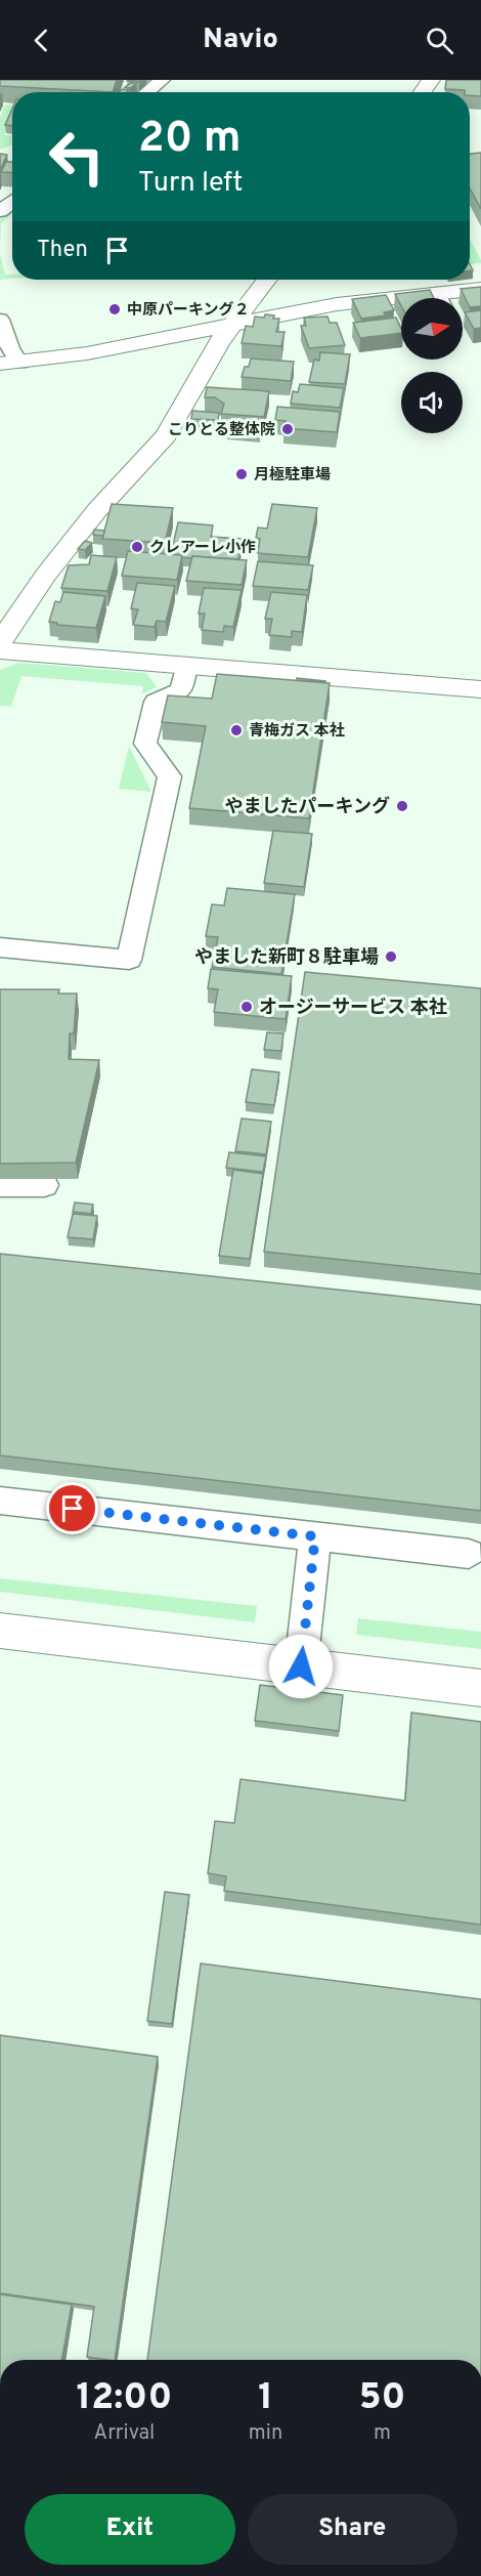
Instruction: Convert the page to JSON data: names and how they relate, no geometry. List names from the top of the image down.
{
  "places": [
    "中原パーキング２",
    "こりとる整体院",
    "月極駐車場",
    "クレアーレ小作",
    "青梅ガス 本社",
    "やましたパーキング",
    "やました新町８駐車場",
    "オージーサービス 本社"
  ],
  "north": "right",
  "page": {
    "header": "Navio",
    "turn": ["20 m", "Turn left"],
    "then": "Then",
    "eta": [
      "12:00",
      "Arrival",
      "1",
      "min",
      "50",
      "m"
    ],
    "buttons": ["Exit", "Share"]
  }
}
